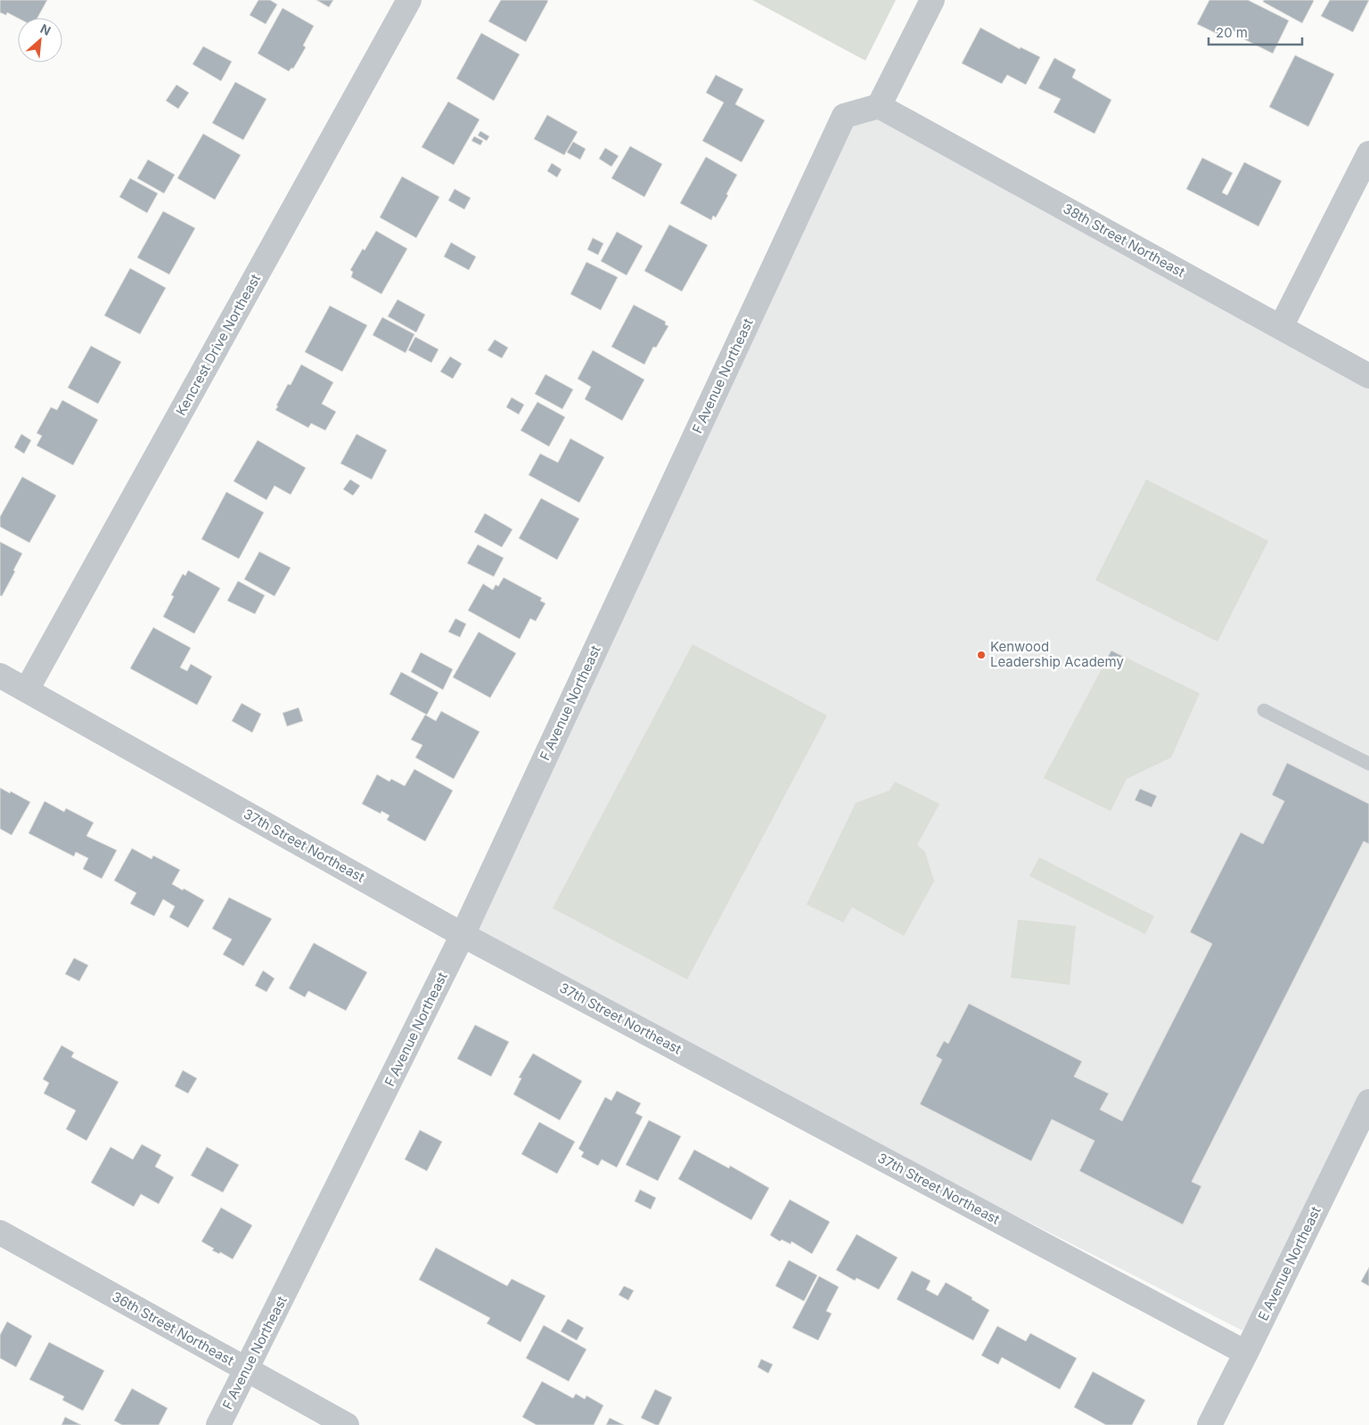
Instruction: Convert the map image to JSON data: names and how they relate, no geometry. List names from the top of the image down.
{
  "streets": {
    "street": [
      "38th Street Northeast",
      "Kencrest Drive Northeast",
      "F Avenue Northeast",
      "37th Street Northeast",
      "E Avenue Northeast",
      "36th Street Northeast"
    ]
  },
  "crossings": [
    ["38th Street Northeast", "F Avenue Northeast"],
    ["Kencrest Drive Northeast", "37th Street Northeast"],
    ["F Avenue Northeast", "37th Street Northeast"],
    ["F Avenue Northeast", "36th Street Northeast"],
    ["37th Street Northeast", "E Avenue Northeast"]
  ],
  "places": ["Kenwood Leadership Academy"],
  "scale_bar": "20 m",
  "north": "top right"
}
